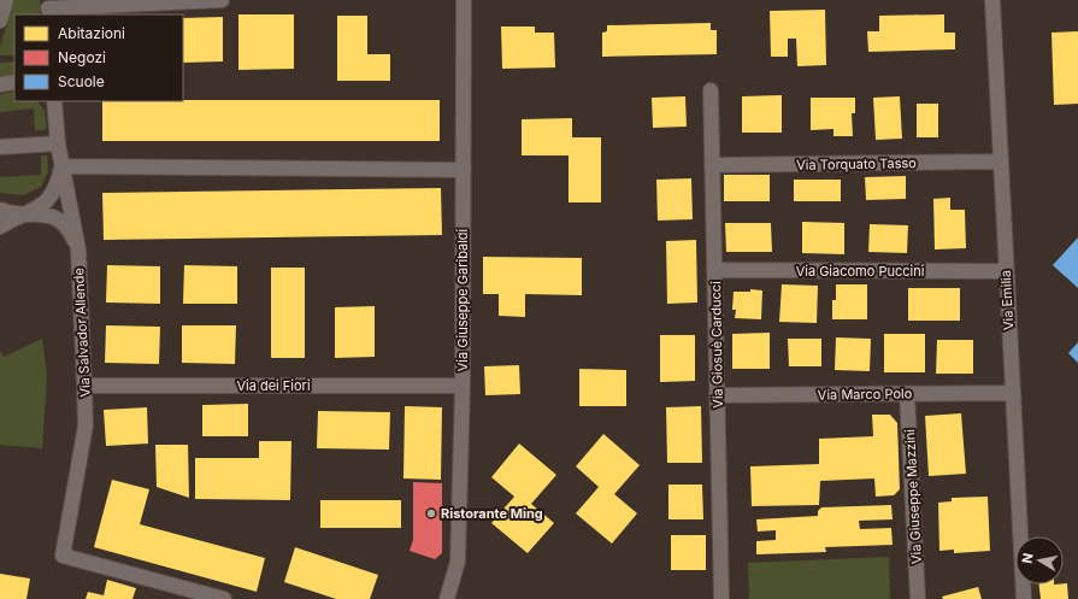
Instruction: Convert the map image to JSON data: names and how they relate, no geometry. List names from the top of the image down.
{
  "streets": {
    "street": [
      "Via Torquato Tasso",
      "Via Giacomo Puccini",
      "Via Giuseppe Garibaldi",
      "Via Emilia",
      "Via Salvador Allende",
      "Via Giosuè Carducci",
      "Via dei Fiori",
      "Via Marco Polo",
      "Via Giuseppe Mazzini"
    ]
  },
  "crossings": [
    ["Via Torquato Tasso", "Via Emilia"],
    ["Via Torquato Tasso", "Via Giosuè Carducci"],
    ["Via Giacomo Puccini", "Via Emilia"],
    ["Via Giacomo Puccini", "Via Giosuè Carducci"],
    ["Via Giuseppe Garibaldi", "Via dei Fiori"],
    ["Via Emilia", "Via Marco Polo"],
    ["Via Salvador Allende", "Via dei Fiori"],
    ["Via Giosuè Carducci", "Via Marco Polo"],
    ["Via Marco Polo", "Via Giuseppe Mazzini"]
  ],
  "places": ["Ristorante Ming"],
  "legend": ["Abitazioni", "Negozi", "Scuole"],
  "north": "left"
}
